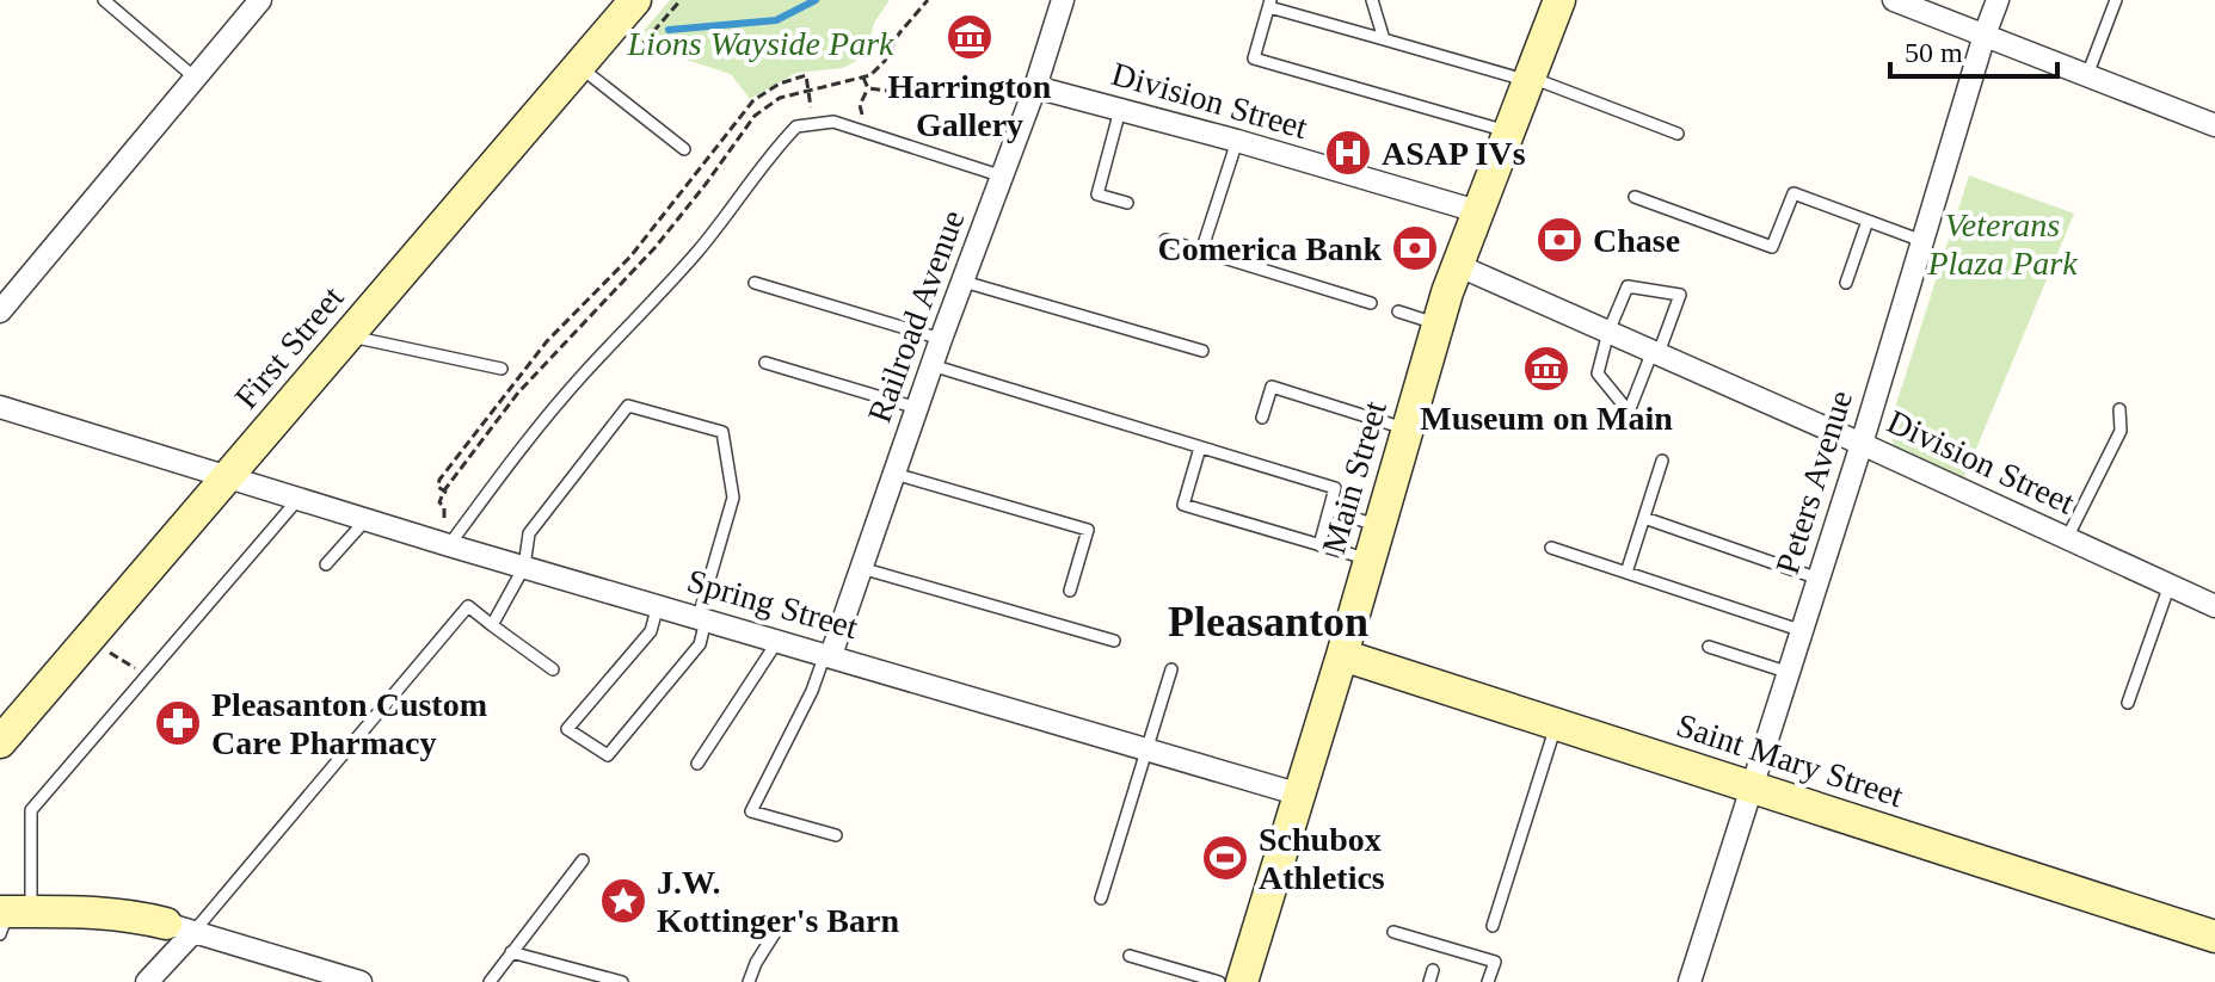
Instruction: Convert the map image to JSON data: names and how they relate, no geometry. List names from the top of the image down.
{
  "streets": {
    "street": [
      "Division Street",
      "Railroad Avenue",
      "First Street",
      "Main Street",
      "Peters Avenue",
      "Spring Street",
      "Saint Mary Street"
    ]
  },
  "crossings": [
    ["Division Street", "Railroad Avenue"],
    ["Division Street", "Main Street"],
    ["Division Street", "Peters Avenue"],
    ["Railroad Avenue", "Spring Street"],
    ["First Street", "Spring Street"],
    ["Main Street", "Spring Street"],
    ["Main Street", "Saint Mary Street"],
    ["Peters Avenue", "Saint Mary Street"]
  ],
  "districts": ["Pleasanton"],
  "parks": ["Lions Wayside Park", "Veterans Plaza Park"],
  "places": {
    "museum": ["Harrington Gallery", "Museum on Main"],
    "hospital": ["ASAP IVs"],
    "bank": ["Chase", "Comerica Bank"],
    "pharmacy": ["Pleasanton Custom Care Pharmacy"],
    "sports": ["Schubox Athletics"],
    "place": ["J.W. Kottinger's Barn"]
  },
  "scale_bar": "50 m"
}
